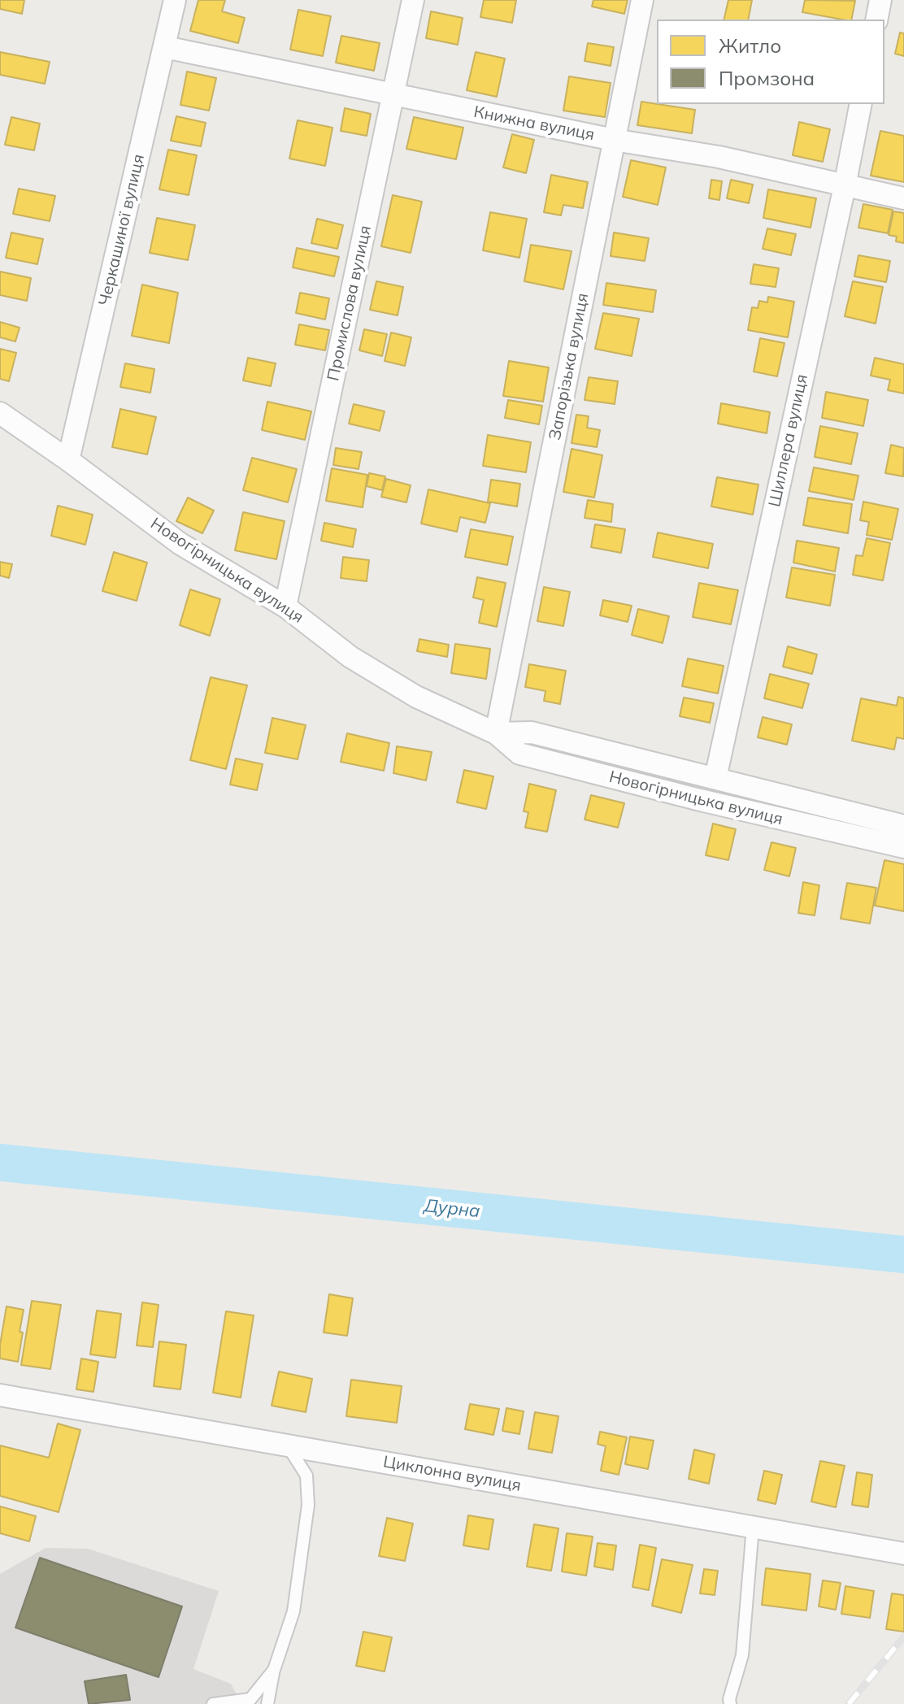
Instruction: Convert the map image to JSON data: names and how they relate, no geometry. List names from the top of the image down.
{
  "streets": {
    "street": [
      "Книжна вулиця",
      "Черкашиної вулиця",
      "Промислова вулиця",
      "Запорізька вулиця",
      "Шиллера вулиця",
      "Новогірницька вулиця",
      "Циклонна вулиця"
    ]
  },
  "crossings": [
    ["Книжна вулиця", "Черкашиної вулиця"],
    ["Книжна вулиця", "Промислова вулиця"],
    ["Книжна вулиця", "Запорізька вулиця"],
    ["Книжна вулиця", "Шиллера вулиця"],
    ["Черкашиної вулиця", "Новогірницька вулиця"],
    ["Промислова вулиця", "Новогірницька вулиця"],
    ["Запорізька вулиця", "Новогірницька вулиця"],
    ["Шиллера вулиця", "Новогірницька вулиця"]
  ],
  "water": ["Дурна"],
  "legend": ["Житло", "Промзона"]
}
